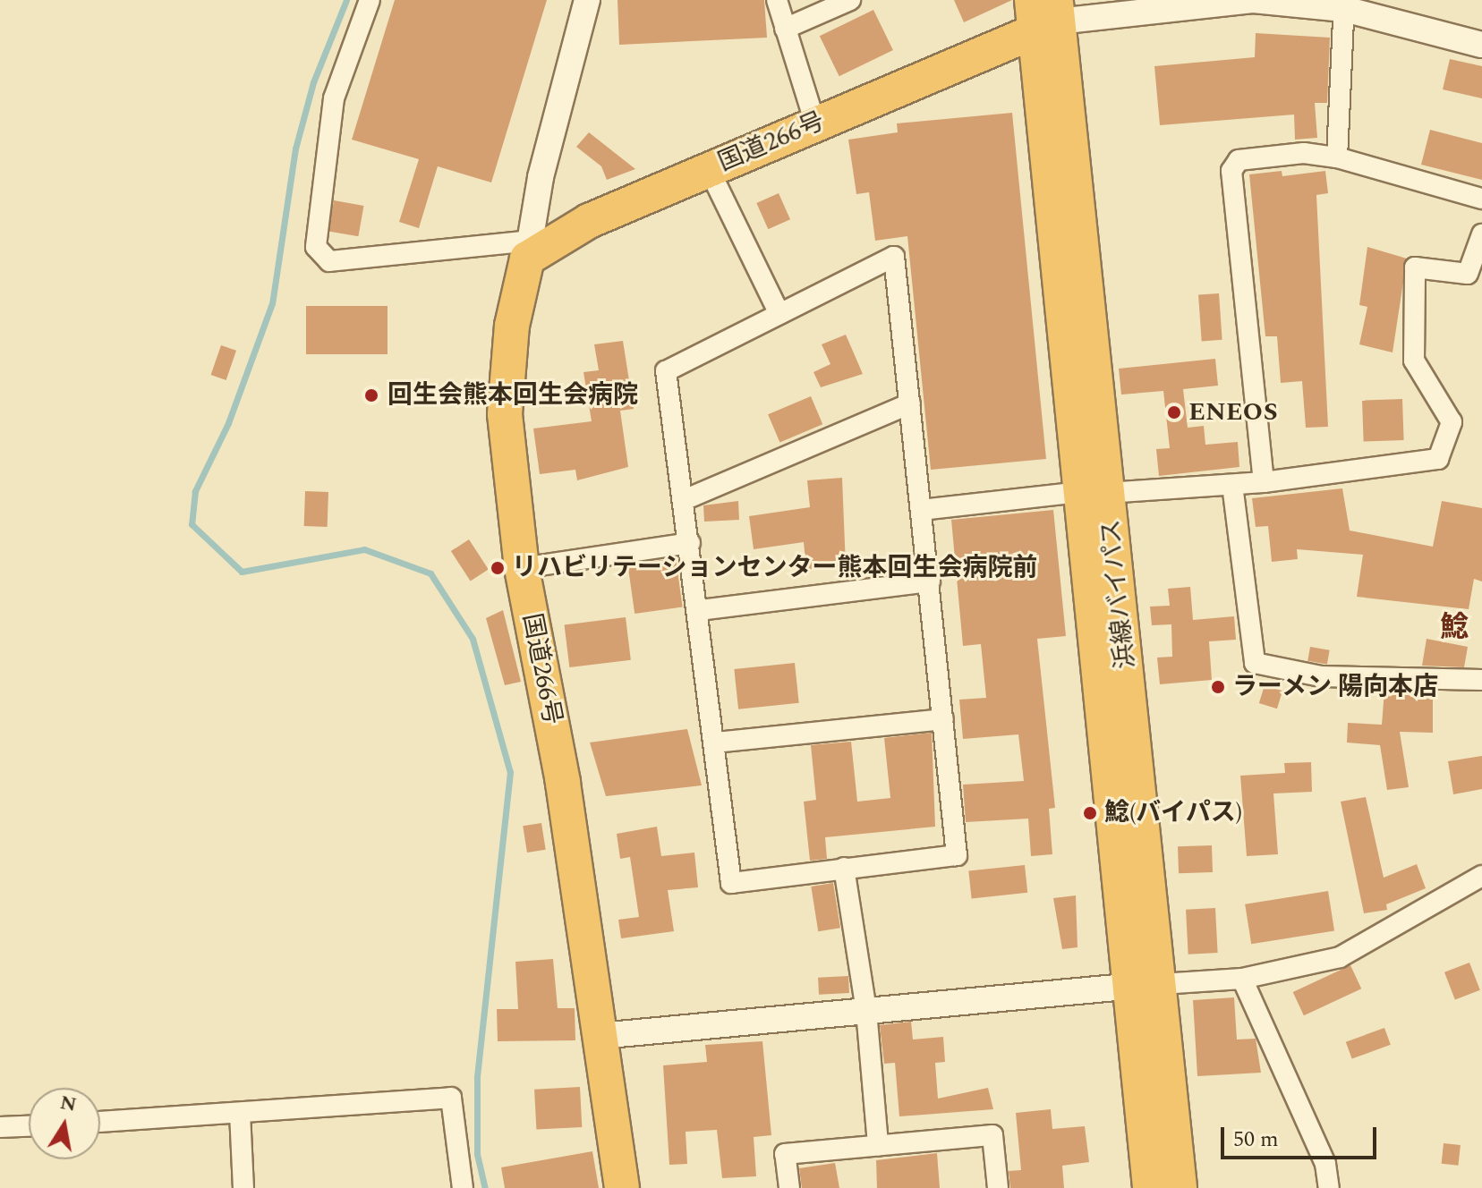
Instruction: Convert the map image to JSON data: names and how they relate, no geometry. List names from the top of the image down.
{
  "streets": {
    "highway": ["国道266号", "浜線バイパス"]
  },
  "crossings": [
    ["国道266号", "浜線バイパス"]
  ],
  "districts": ["鯰"],
  "places": [
    "回生会熊本回生会病院",
    "ENEOS",
    "リハビリテーションセンター熊本回生会病院前",
    "ラーメン 陽向本店",
    "鯰(バイパス)"
  ],
  "scale_bar": "50 m",
  "north": "top"
}
